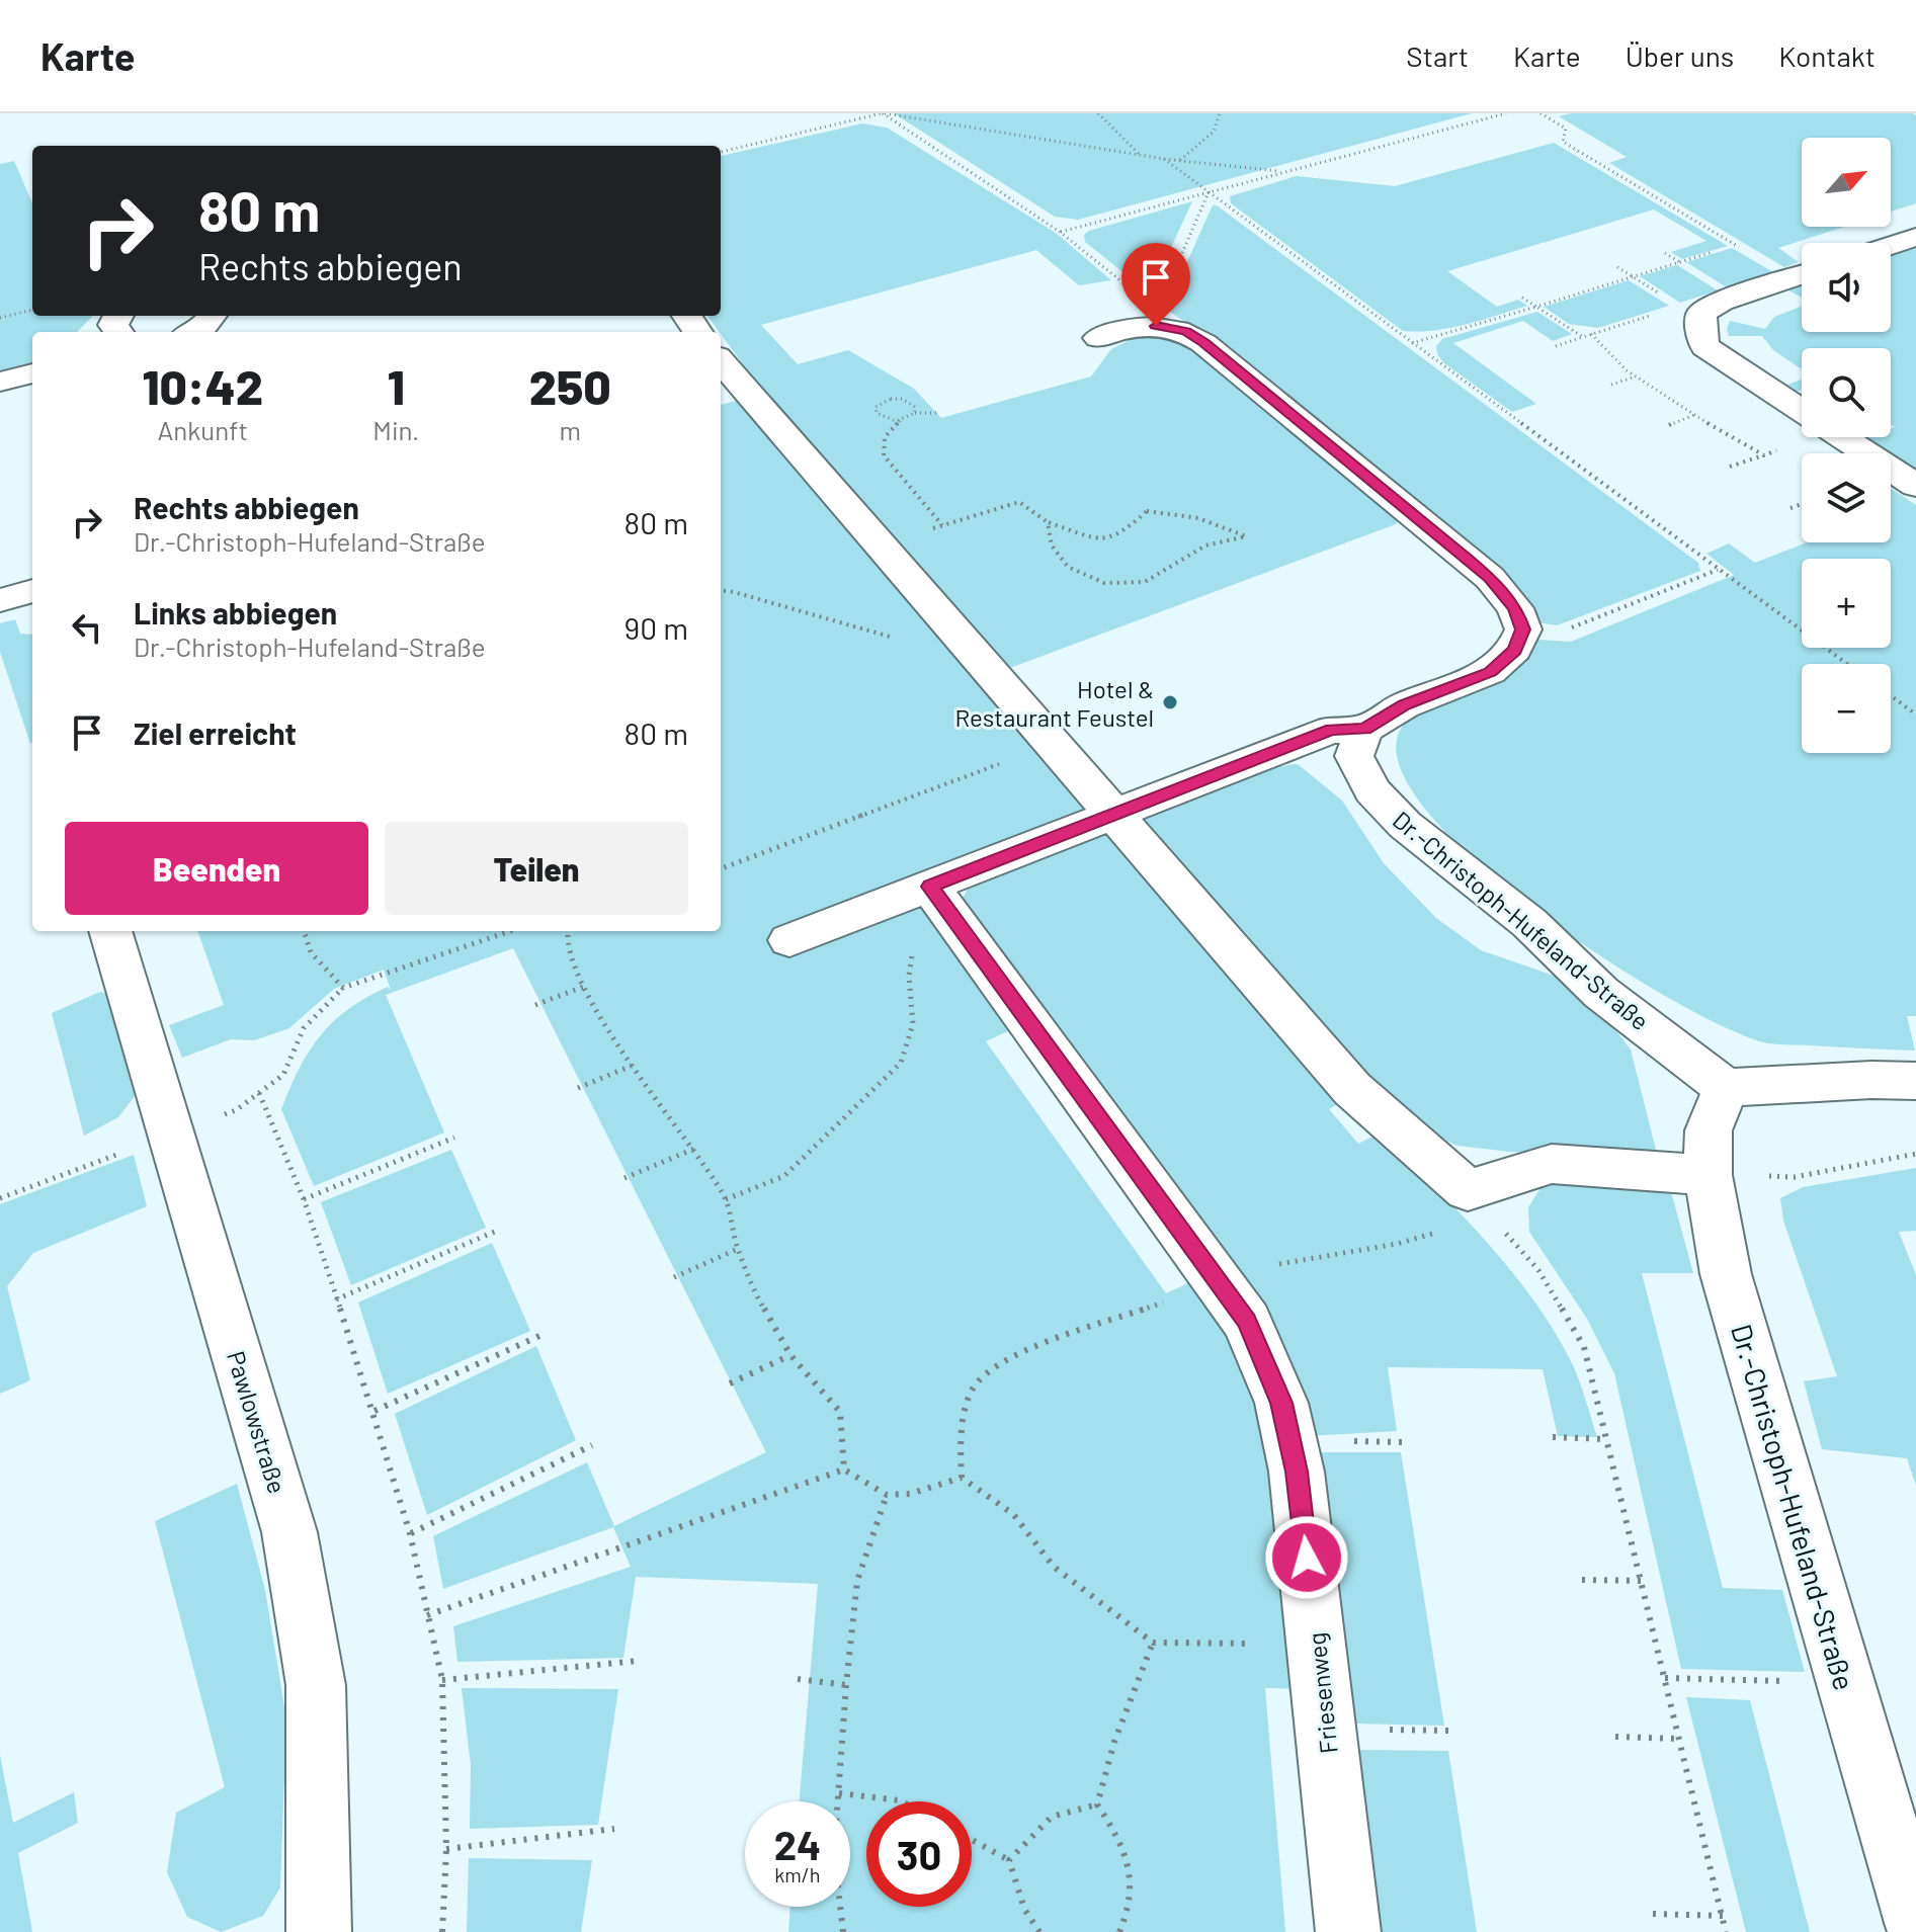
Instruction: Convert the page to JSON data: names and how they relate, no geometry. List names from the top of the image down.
{
  "streets": {
    "street": ["Dr.-Christoph-Hufeland-Straße", "Pawlowstraße", "Friesenweg"]
  },
  "places": ["Hotel & Restaurant Feustel"],
  "north": "top right",
  "page": {
    "header": "Karte",
    "nav": [
      "Start",
      "Karte",
      "Über uns",
      "Kontakt"
    ],
    "map_buttons": ["+", "−"],
    "turn": ["80 m", "Rechts abbiegen"],
    "eta": [
      "10:42",
      "Ankunft",
      "1",
      "Min.",
      "250",
      "m"
    ],
    "list": [
      {
        "name": "Rechts abbiegen",
        "note": "Dr.-Christoph-Hufeland-Straße",
        "value": "80 m"
      },
      {
        "name": "Links abbiegen",
        "note": "Dr.-Christoph-Hufeland-Straße",
        "value": "90 m"
      },
      {
        "name": "Ziel erreicht",
        "value": "80 m"
      }
    ],
    "buttons": ["Beenden", "Teilen"],
    "speed": "24 km/h",
    "limit": "30"
  }
}
